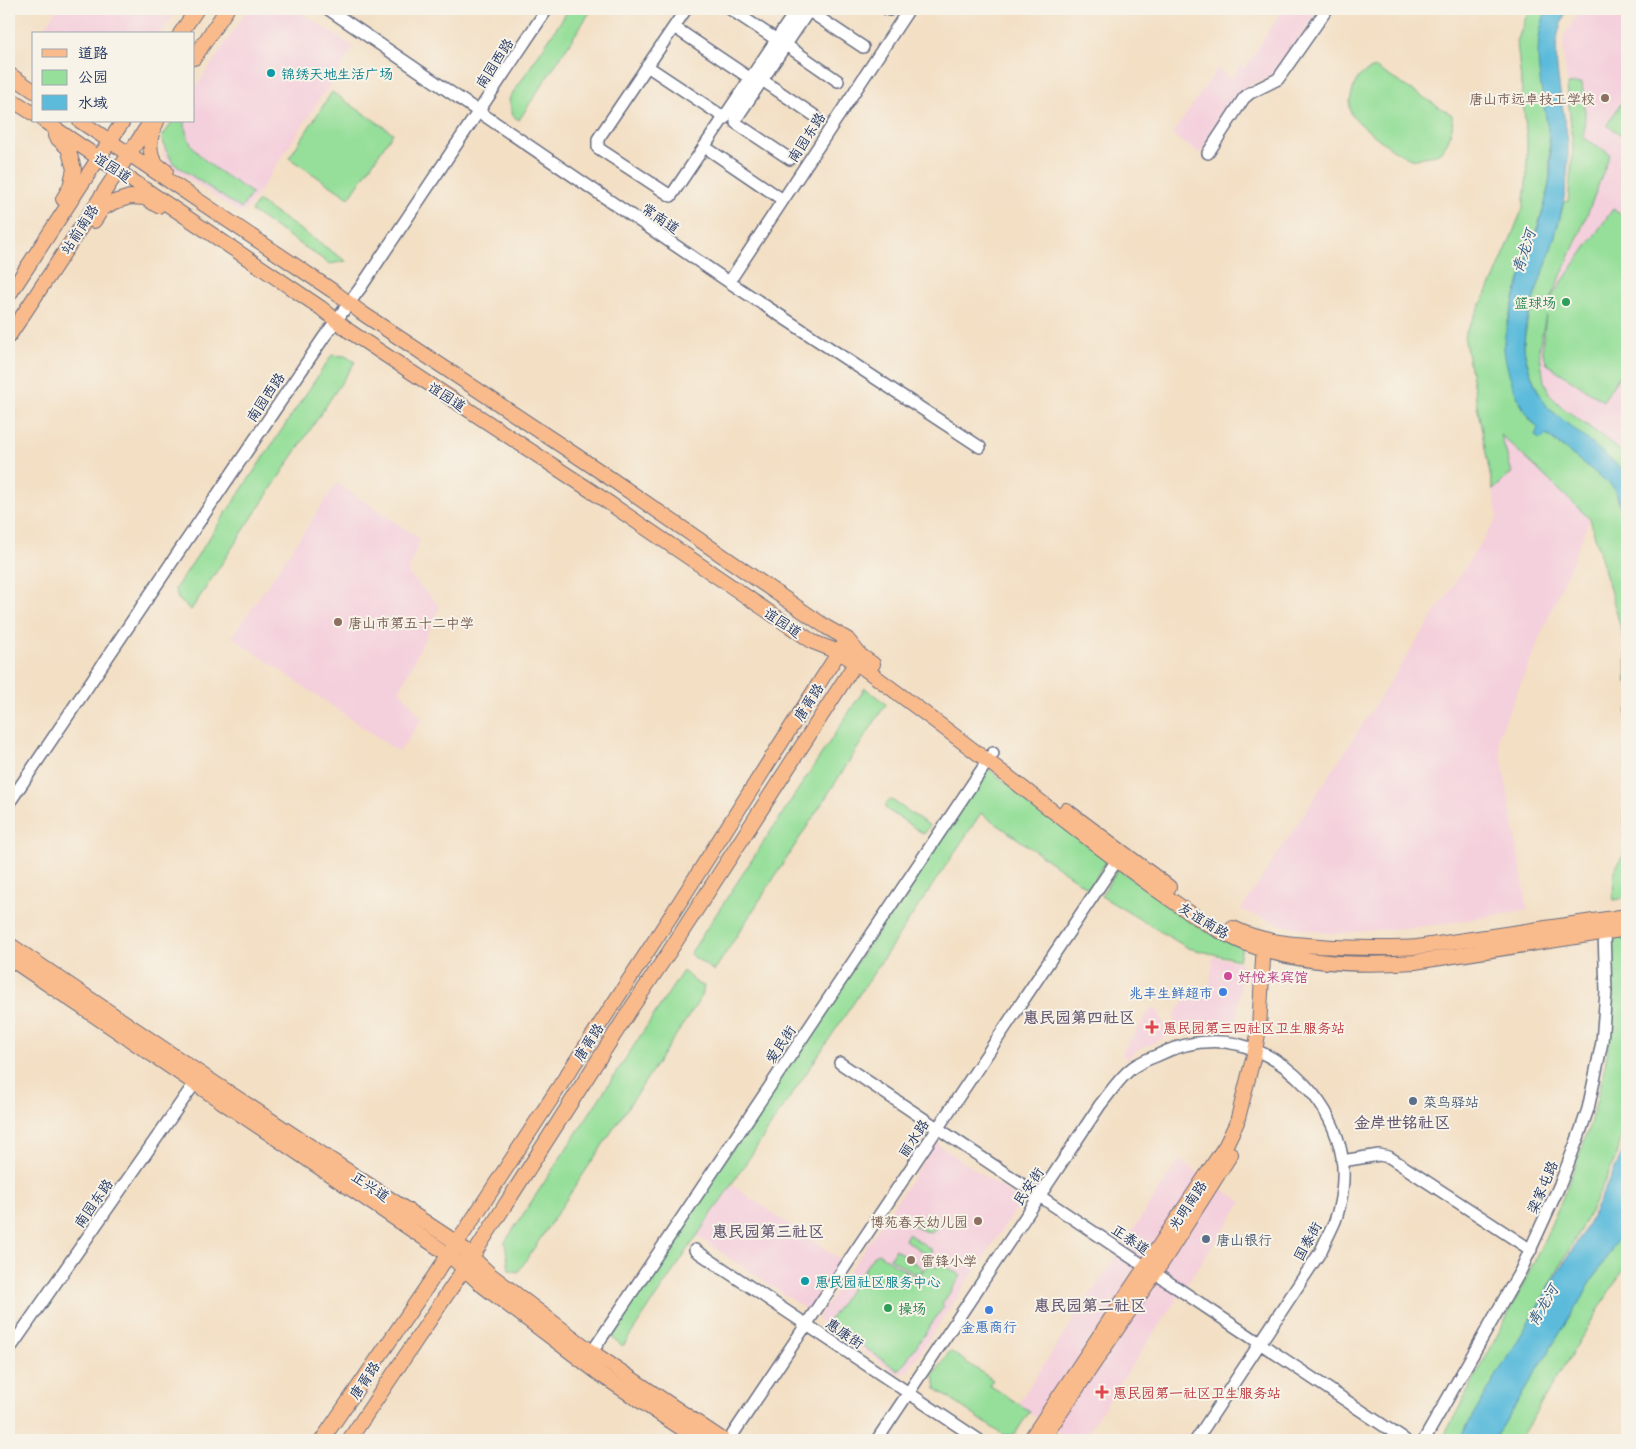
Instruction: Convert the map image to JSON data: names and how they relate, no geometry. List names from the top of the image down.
{
  "streets": {
    "main road": [
      "谊园道",
      "站前南路",
      "唐胥路",
      "友谊南路",
      "正兴道",
      "光明南路"
    ],
    "street": [
      "南园西路",
      "南园东路",
      "常南道",
      "爱民街",
      "丽水路",
      "民安街",
      "梁家屯路",
      "正泰道",
      "国泰街",
      "惠康街"
    ]
  },
  "crossings": [
    ["南园西路", "谊园道"],
    ["南园西路", "常南道"],
    ["南园东路", "常南道"],
    ["南园东路", "正兴道"],
    ["谊园道", "站前南路"],
    ["谊园道", "唐胥路"],
    ["谊园道", "友谊南路"],
    ["唐胥路", "友谊南路"],
    ["唐胥路", "正兴道"],
    ["友谊南路", "爱民街"],
    ["友谊南路", "丽水路"],
    ["友谊南路", "梁家屯路"],
    ["友谊南路", "光明南路"],
    ["爱民街", "正兴道"],
    ["丽水路", "正泰道"],
    ["丽水路", "惠康街"],
    ["民安街", "光明南路"],
    ["民安街", "正泰道"],
    ["民安街", "国泰街"],
    ["民安街", "惠康街"],
    ["光明南路", "正泰道"],
    ["光明南路", "国泰街"],
    ["正泰道", "国泰街"]
  ],
  "districts": [
    "惠民园第四社区",
    "金岸世铭社区",
    "惠民园第三社区",
    "惠民园第二社区"
  ],
  "water": ["青龙河"],
  "places": {
    "other": [
      "锦绣天地生活广场",
      "唐山市远卓技工学校",
      "篮球场",
      "唐山市第五十二中学",
      "好悦来宾馆",
      "兆丰生鲜超市",
      "菜鸟驿站",
      "博苑春天幼儿园",
      "唐山银行",
      "雷锋小学",
      "惠民园社区服务中心",
      "操场",
      "金惠商行"
    ],
    "health": ["惠民园第三四社区卫生服务站", "惠民园第一社区卫生服务站"]
  },
  "legend": ["道路", "公园", "水域"]
}
